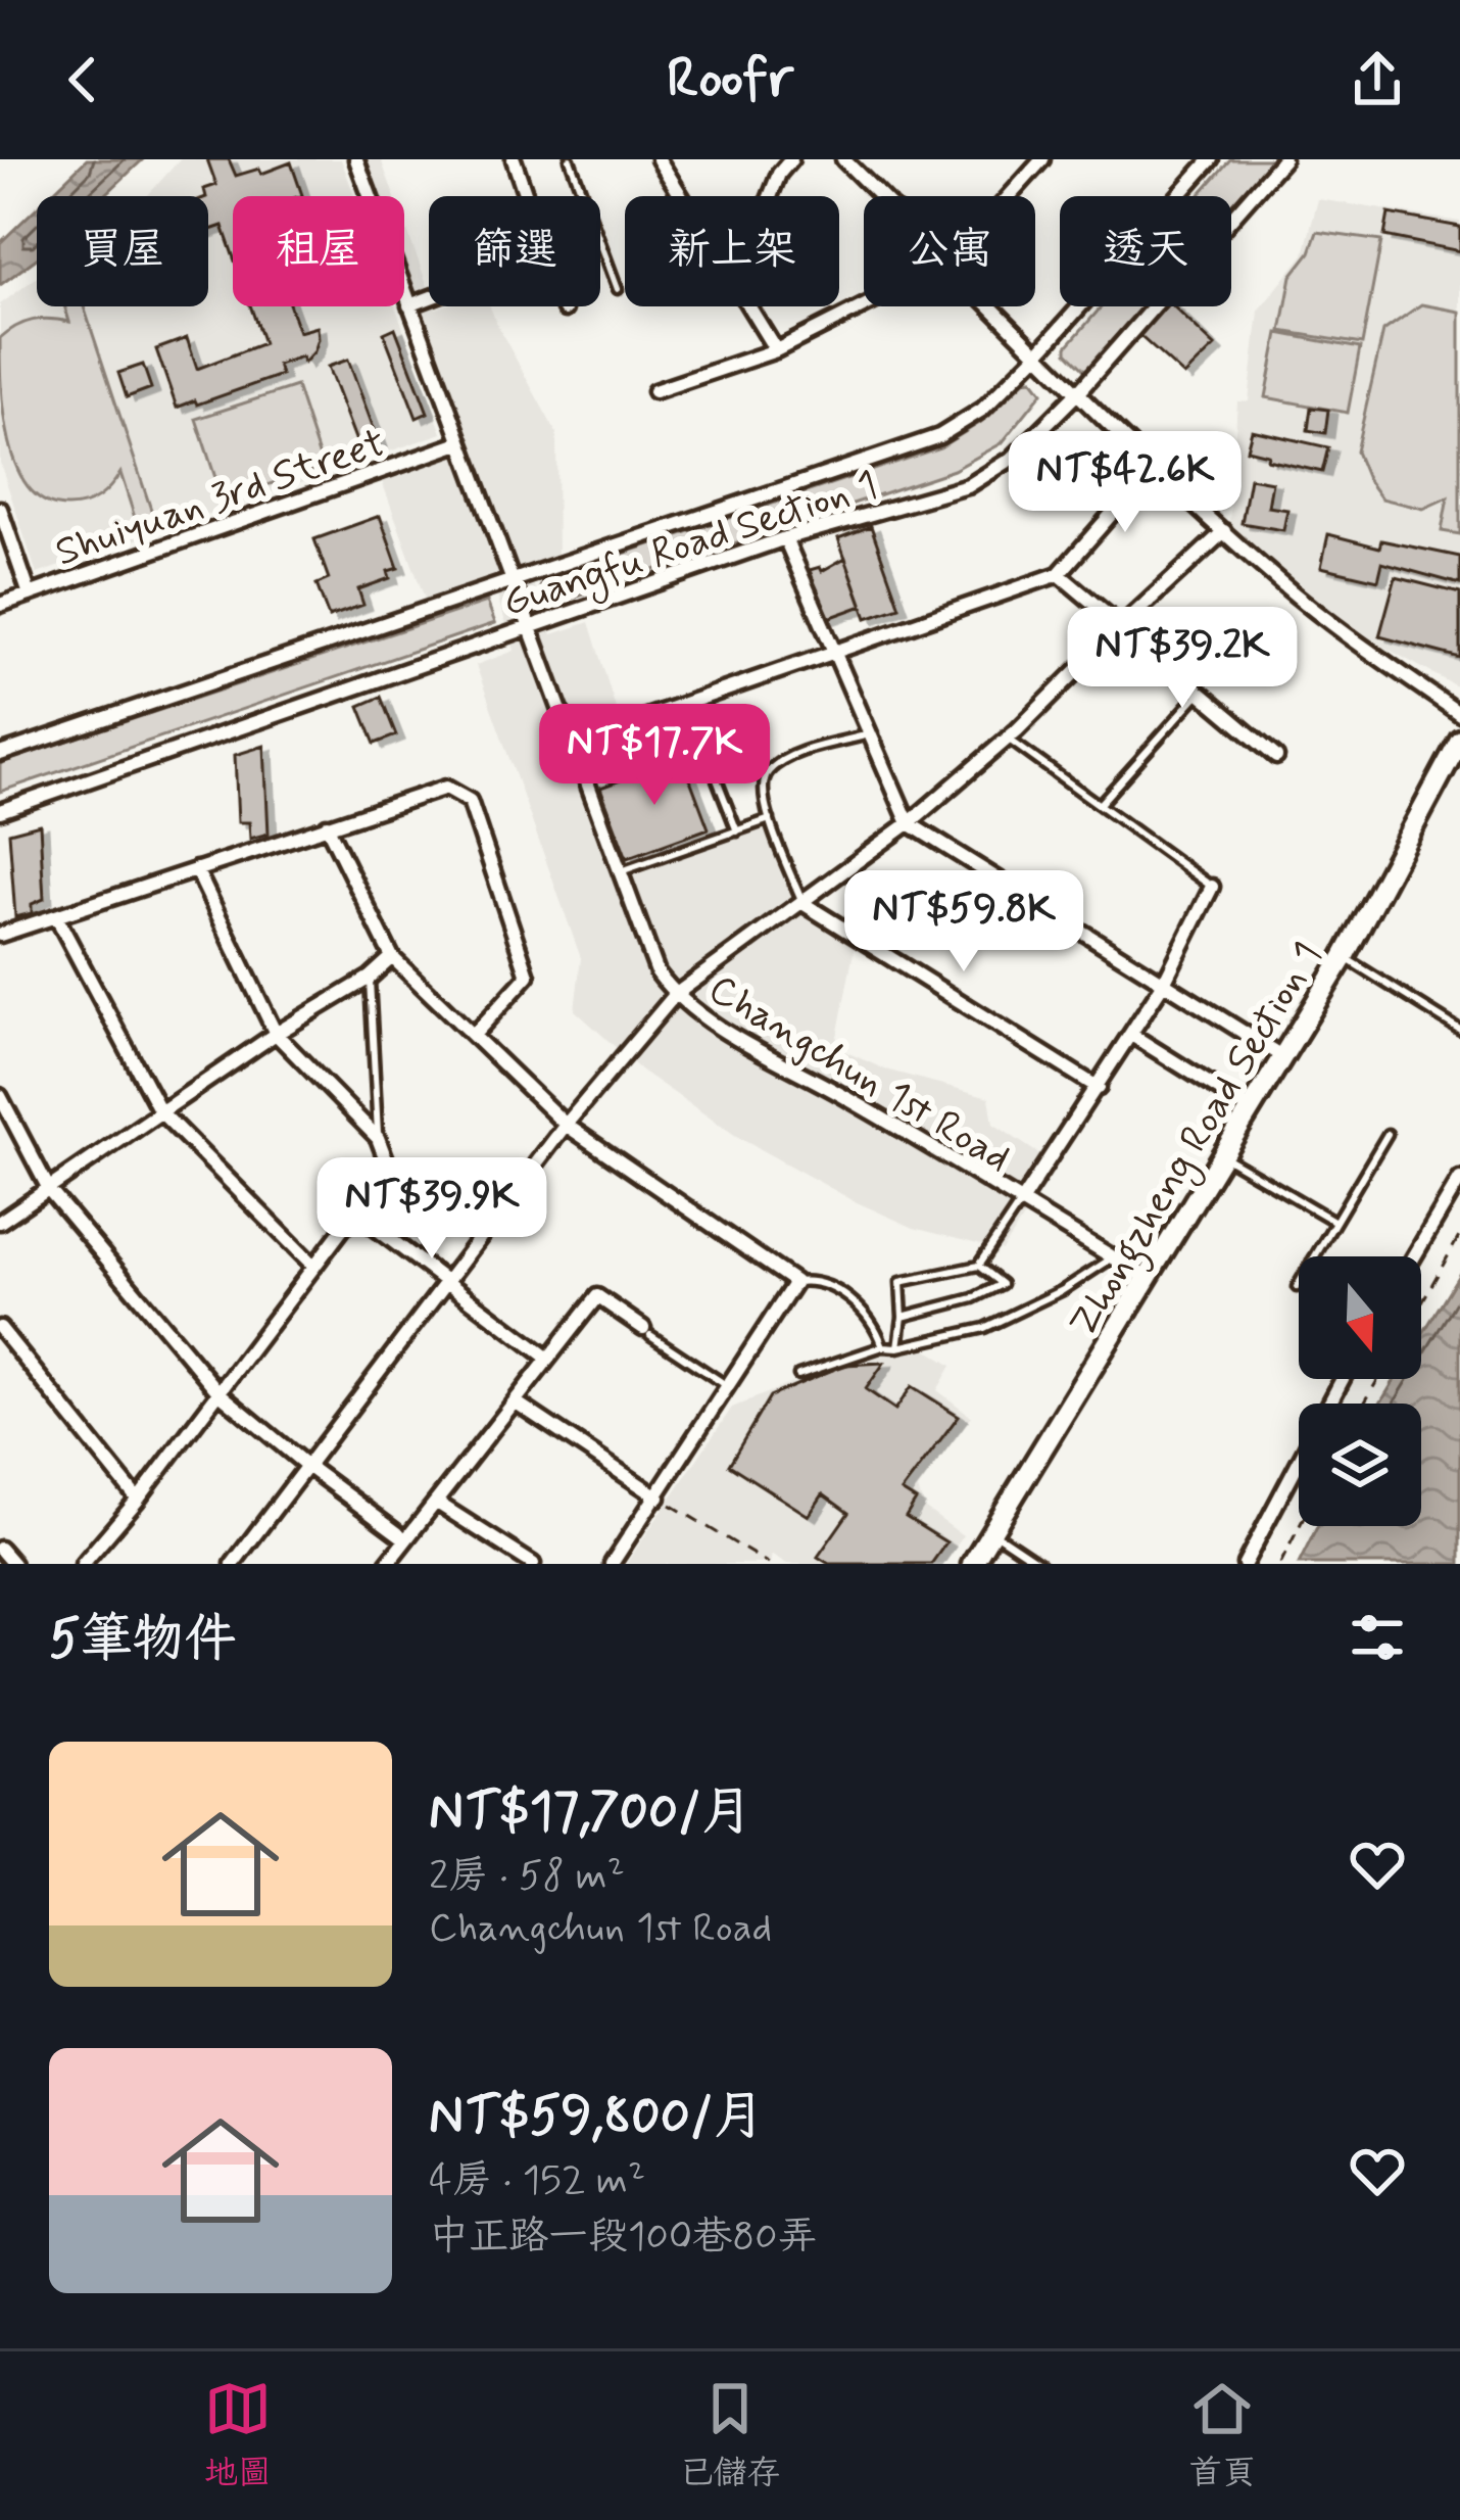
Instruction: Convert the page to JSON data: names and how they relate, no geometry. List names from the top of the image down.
{
  "streets": {
    "main road": ["Zhongzheng Road Section 1"],
    "street": ["Shuiyuan 3rd Street", "Guangfu Road Section 1", "Changchun 1st Road"]
  },
  "crossings": [
    ["Shuiyuan 3rd Street", "Changchun 1st Road"],
    ["Guangfu Road Section 1", "Changchun 1st Road"],
    ["Changchun 1st Road", "Zhongzheng Road Section 1"]
  ],
  "north": "bottom",
  "page": {
    "header": "Roofr",
    "chip": [
      "買屋",
      "租屋",
      "篩選",
      "新上架",
      "公寓",
      "透天"
    ],
    "price": [
      "NT$42.6K",
      "NT$39.2K",
      "NT$17.7K",
      "NT$59.8K",
      "NT$39.9K"
    ],
    "heading": "5筆物件",
    "list": [
      {
        "name": "NT$17,700/月",
        "note": "2房 · 58 m² · Changchun 1st Road"
      },
      {
        "name": "NT$59,800/月",
        "note": "4房 · 152 m² · 中正路一段100巷80弄"
      }
    ],
    "tabs": ["地圖", "已儲存", "首頁"]
  }
}
